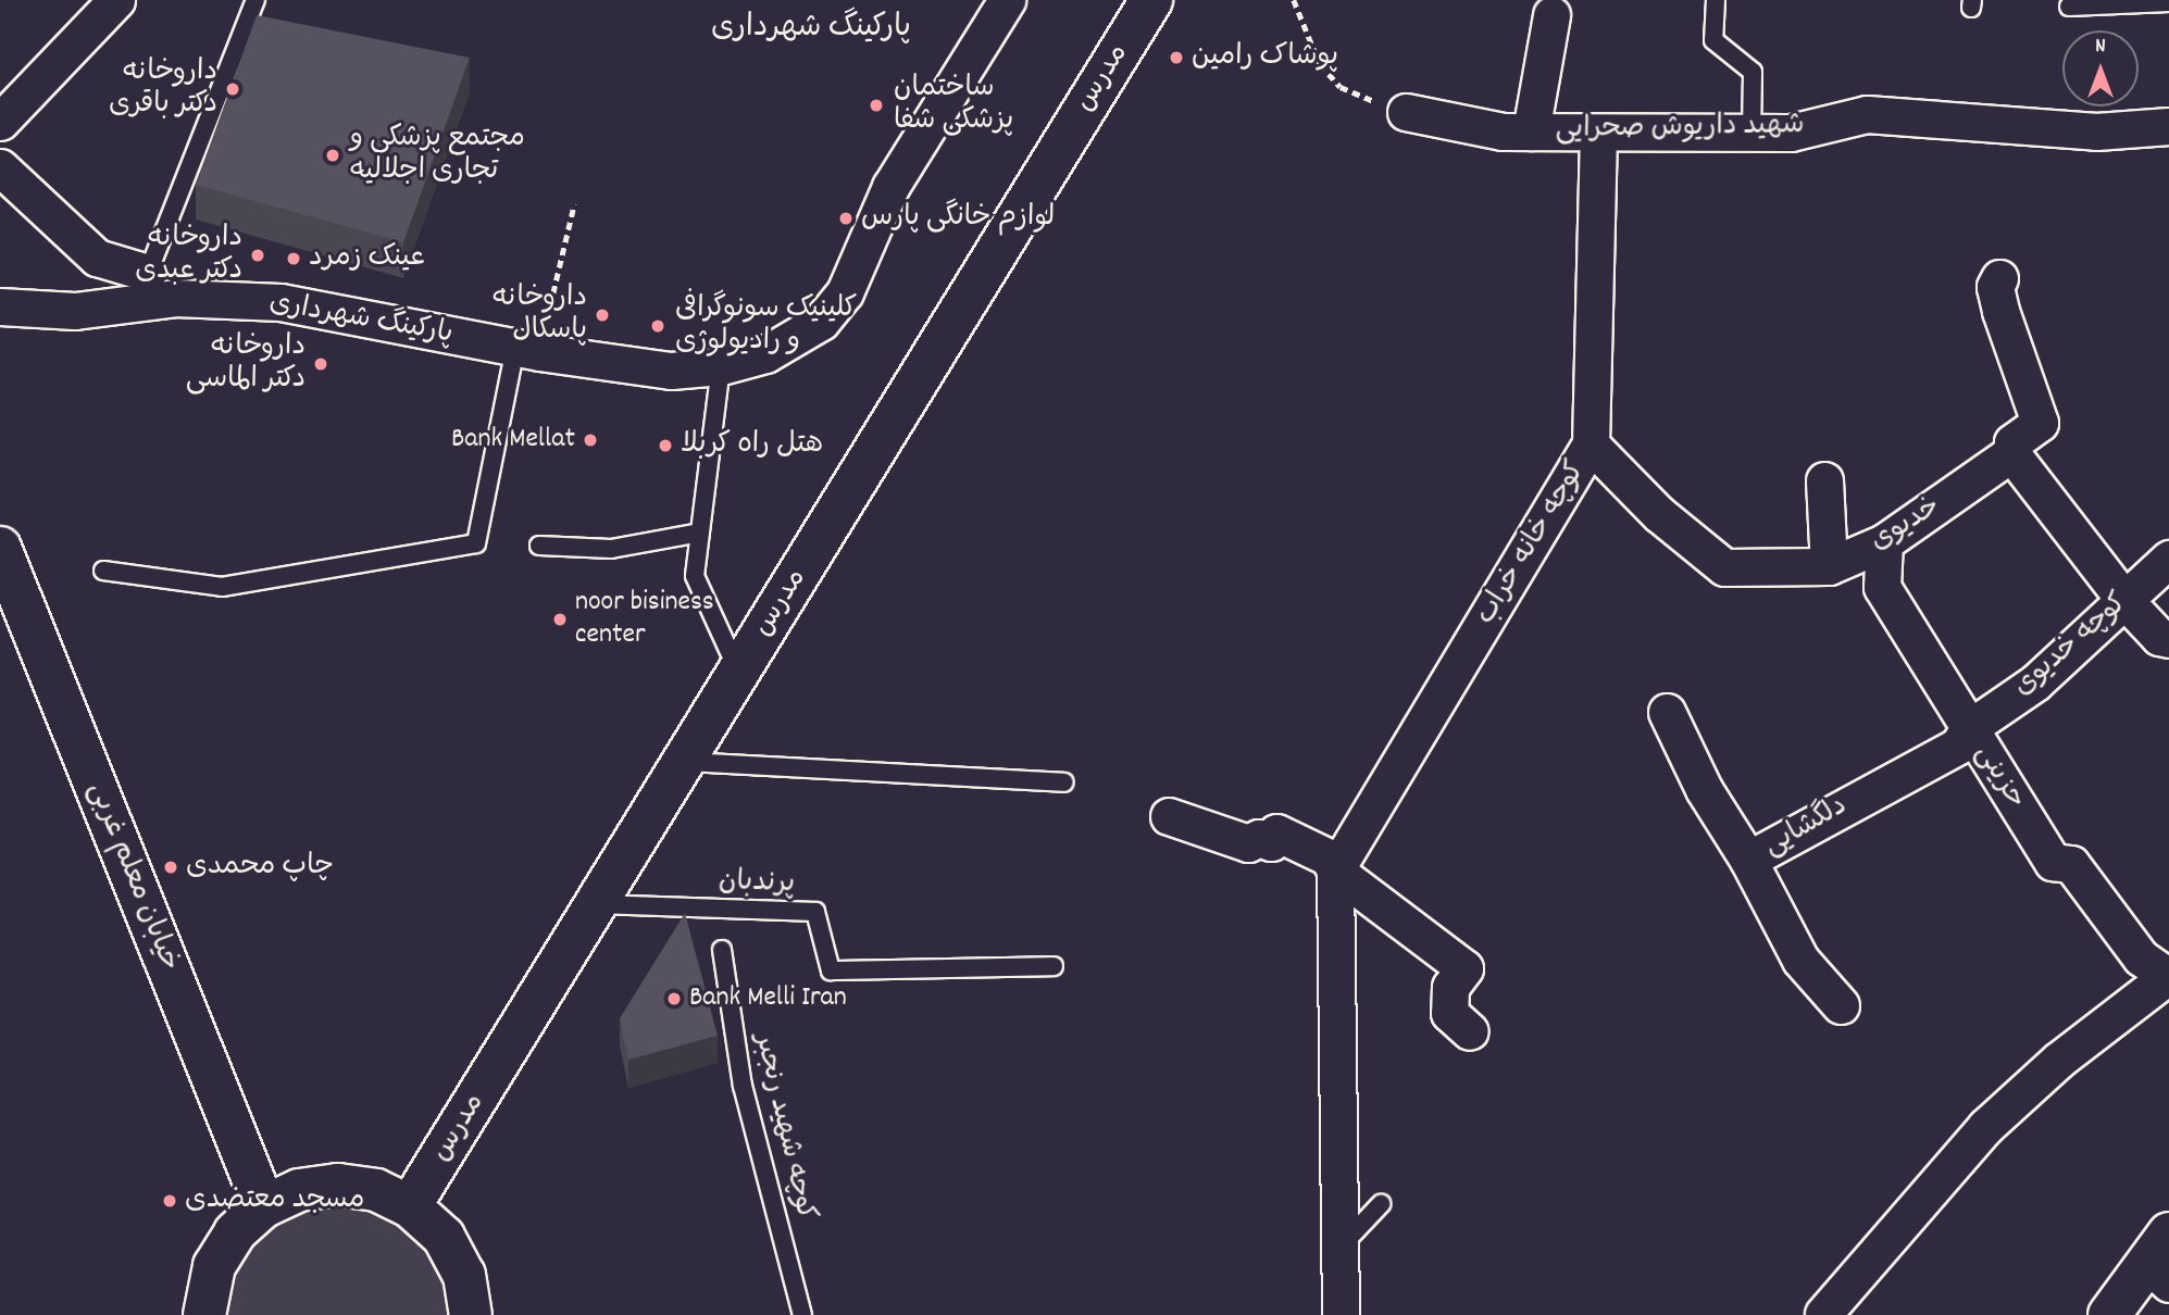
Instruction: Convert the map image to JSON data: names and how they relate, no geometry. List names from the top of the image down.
{
  "streets": {
    "main road": ["مدرس", "خیابان معلم غربی"],
    "street": [
      "شهید داریوش صحرایی",
      "پارکینگ شهرداری",
      "خدیوی",
      "کوچه خانه خراب",
      "کوچه خدیوی",
      "حزینی",
      "دلگشایی"
    ],
    "lane": ["پرندبان", "کوچه شهید رنجبر"]
  },
  "crossings": [
    ["مدرس", "پرندبان"],
    ["شهید داریوش صحرایی", "کوچه خانه خراب"],
    ["خدیوی", "کوچه خانه خراب"],
    ["خدیوی", "حزینی"],
    ["کوچه خدیوی", "حزینی"],
    ["کوچه خدیوی", "دلگشایی"],
    ["حزینی", "دلگشایی"]
  ],
  "districts": ["پارکینگ شهرداری"],
  "places": [
    "پوشاک رامین",
    "داروخانه دکتر باقری",
    "ساختمان پزشکی شفا",
    "مجتمع پزشکی و تجاری اجلالیه",
    "لوازم خانگی پارس",
    "داروخانه دکتر عبدی",
    "عینک زمرد",
    "داروخانه پاسکال",
    "کلینیک سونوگرافی و رادیولوژی",
    "داروخانه دکتر الماسی",
    "Bank Mellat",
    "هتل راه کربلا",
    "noor bisiness center",
    "چاپ محمدی",
    "Bank Melli Iran",
    "مسجد معتضدی"
  ],
  "north": "top"
}
